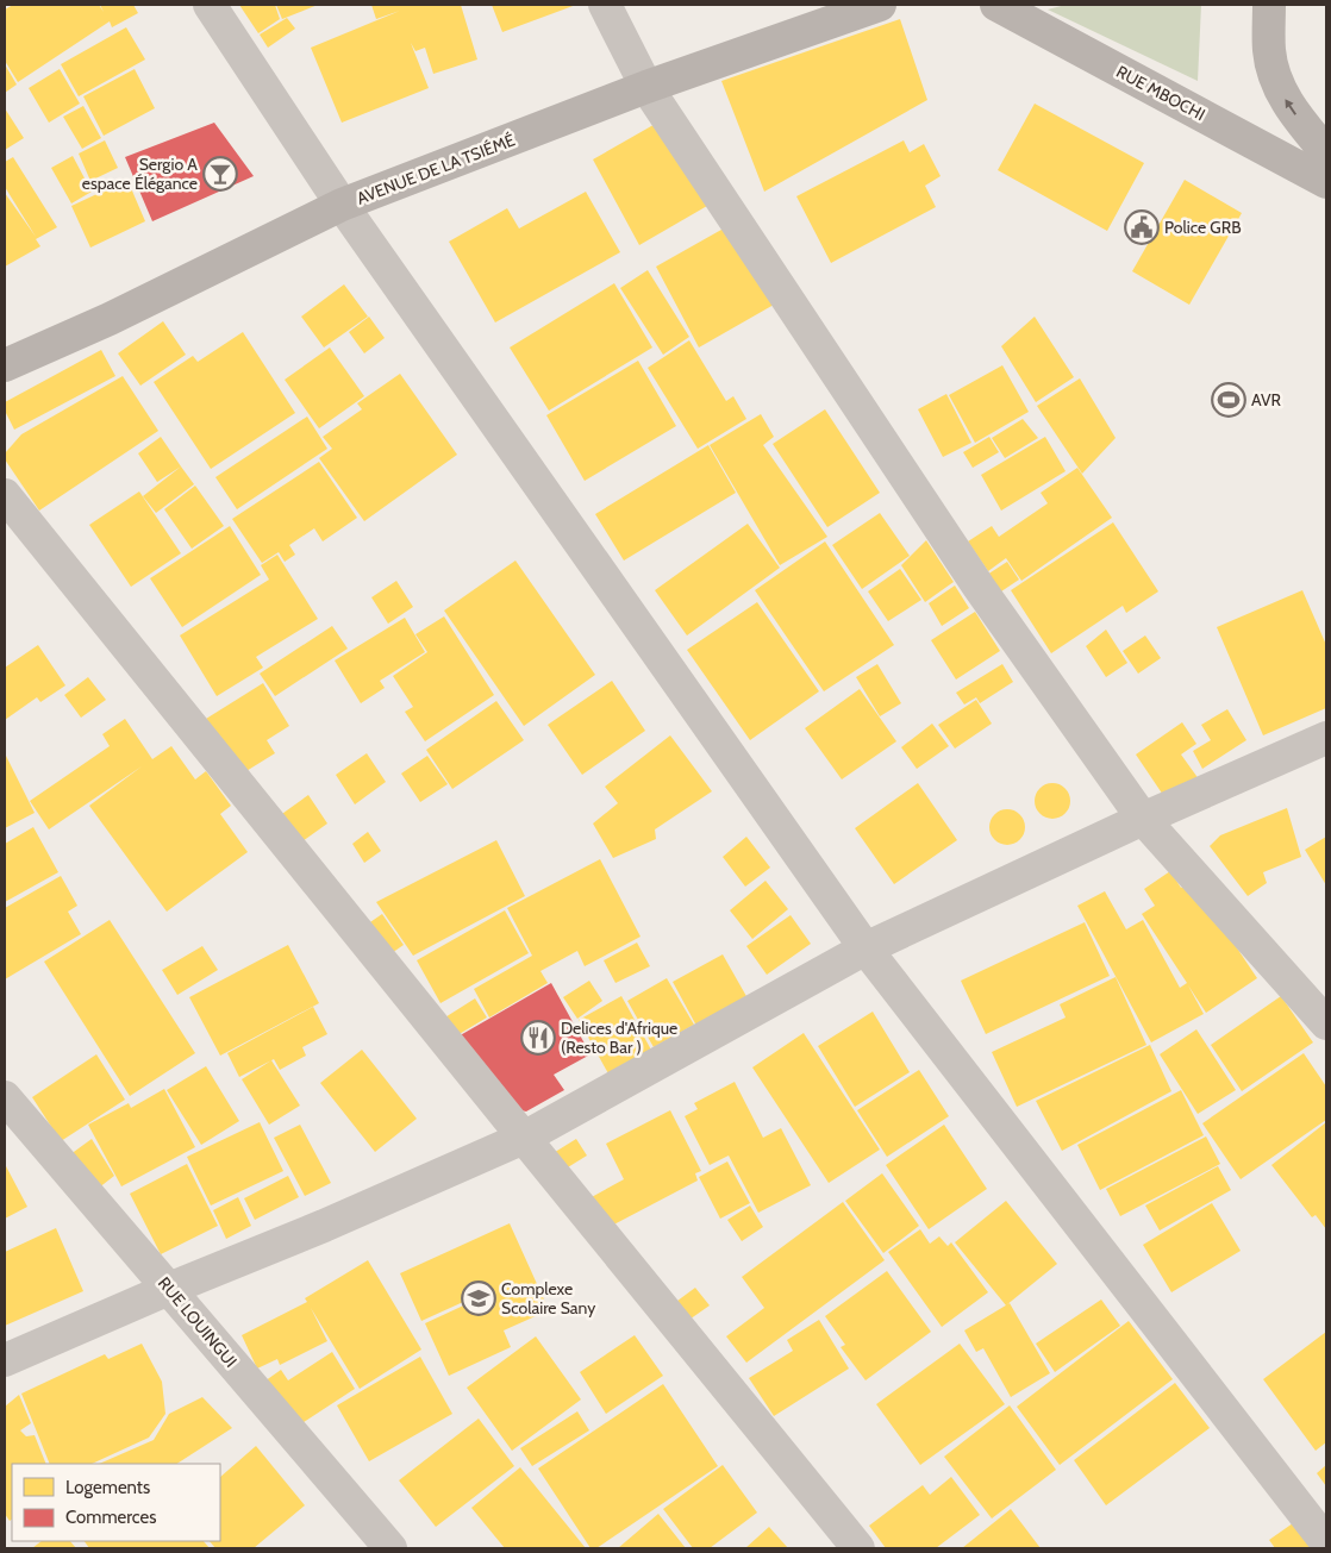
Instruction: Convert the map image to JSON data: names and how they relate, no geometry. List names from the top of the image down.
{
  "streets": {
    "main road": ["RUE MBOCHI", "AVENUE DE LA TSIÉMÉ"],
    "street": ["RUE LOUINGUI"]
  },
  "places": {
    "bar": ["Sergio A espace Élégance"],
    "public building": ["Police GRB"],
    "sports": ["AVR"],
    "restaurant": ["Delices d'Afrique (Resto Bar )"],
    "school or university": ["Complexe Scolaire Sany"]
  },
  "legend": ["Logements", "Commerces"]
}
